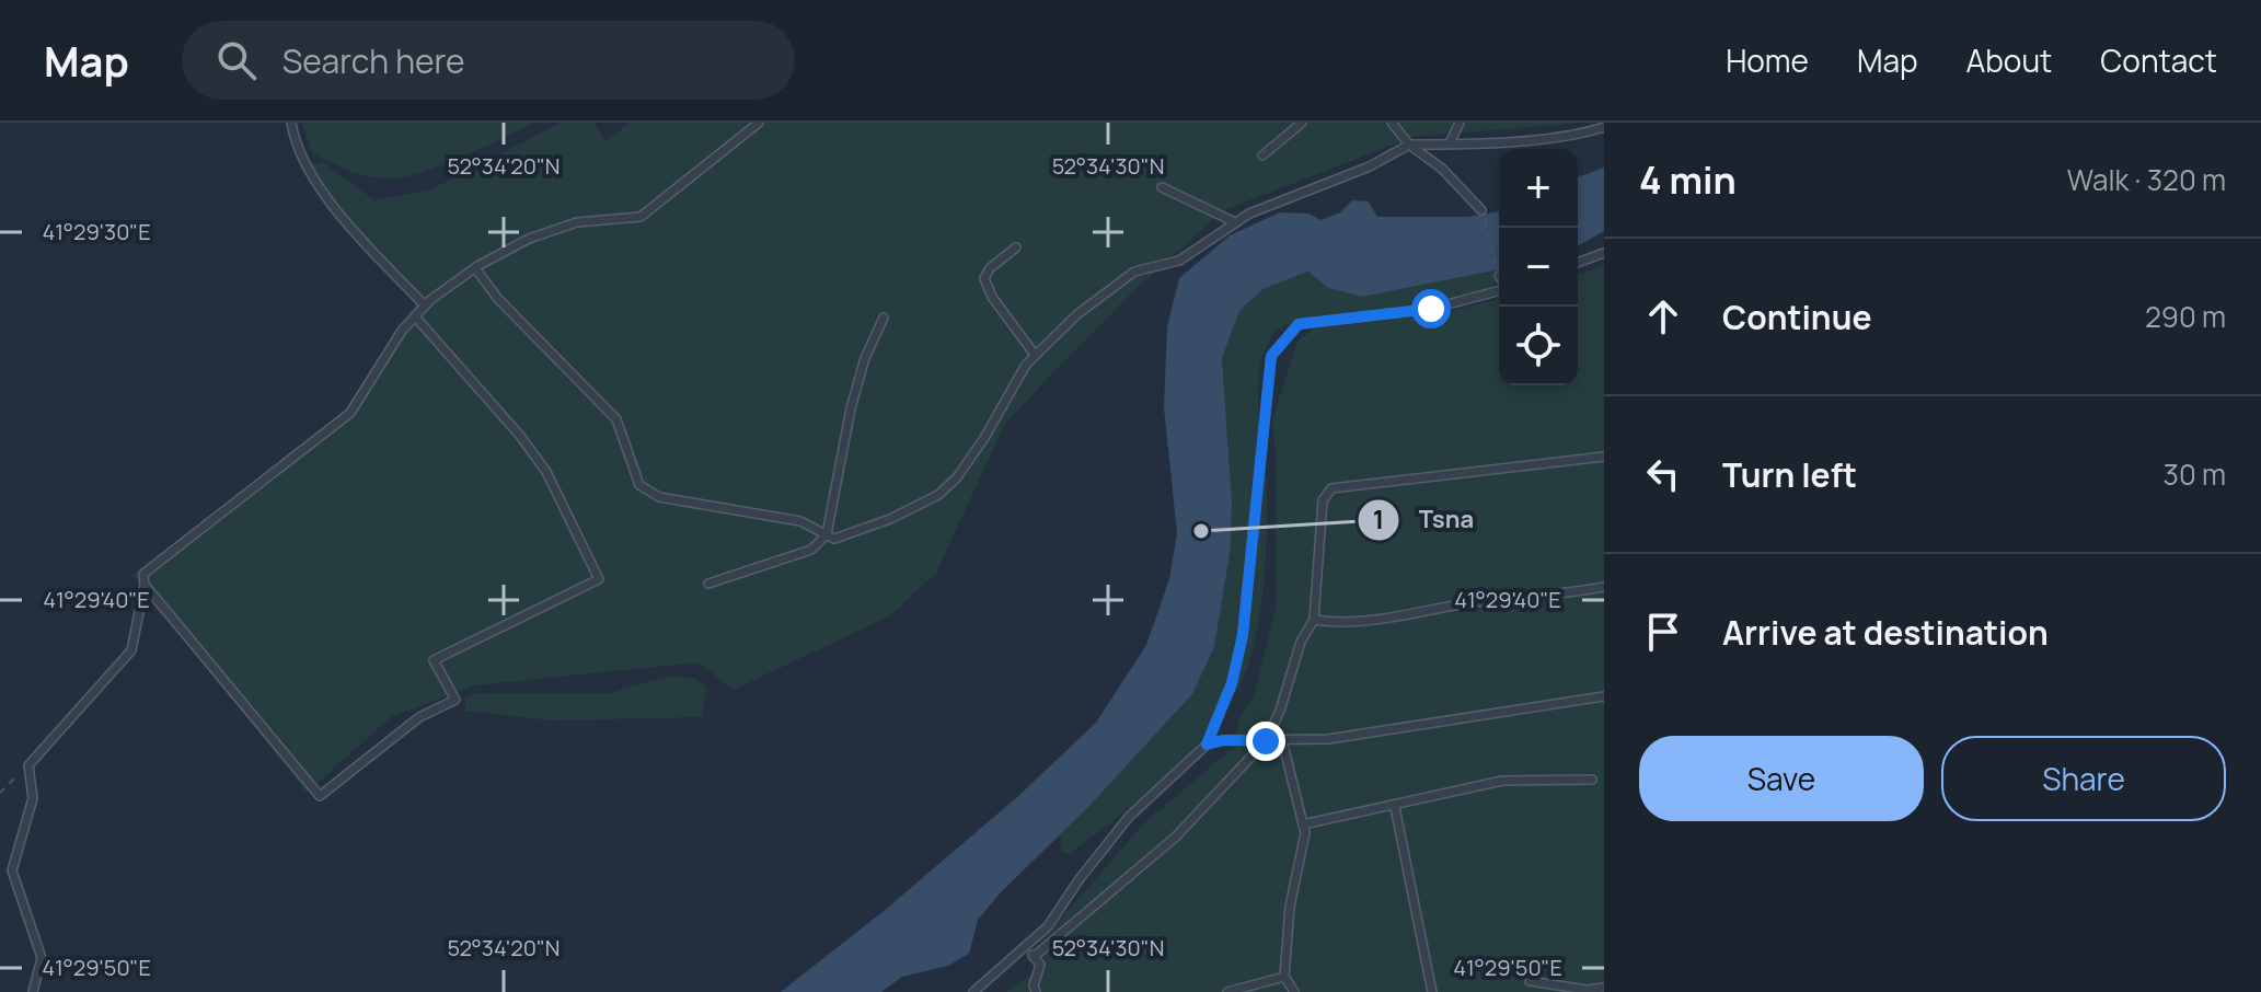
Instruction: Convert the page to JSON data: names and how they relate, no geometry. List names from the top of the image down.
{
  "places": ["Tsna"],
  "page": {
    "header": "Map",
    "search": "Search here",
    "nav": [
      "Home",
      "Map",
      "About",
      "Contact"
    ],
    "heading": ["4 min", "Walk · 320 m"],
    "map_buttons": ["+", "−"],
    "list": [
      ["Continue", "290 m"],
      ["Turn left", "30 m"],
      "Arrive at destination"
    ],
    "buttons": ["Save", "Share"]
  },
  "coordinates": [
    "52°34'20\"N",
    "52°34'30\"N",
    "41°29'30\"E",
    "41°29'40\"E",
    "41°29'50\"E"
  ]
}
